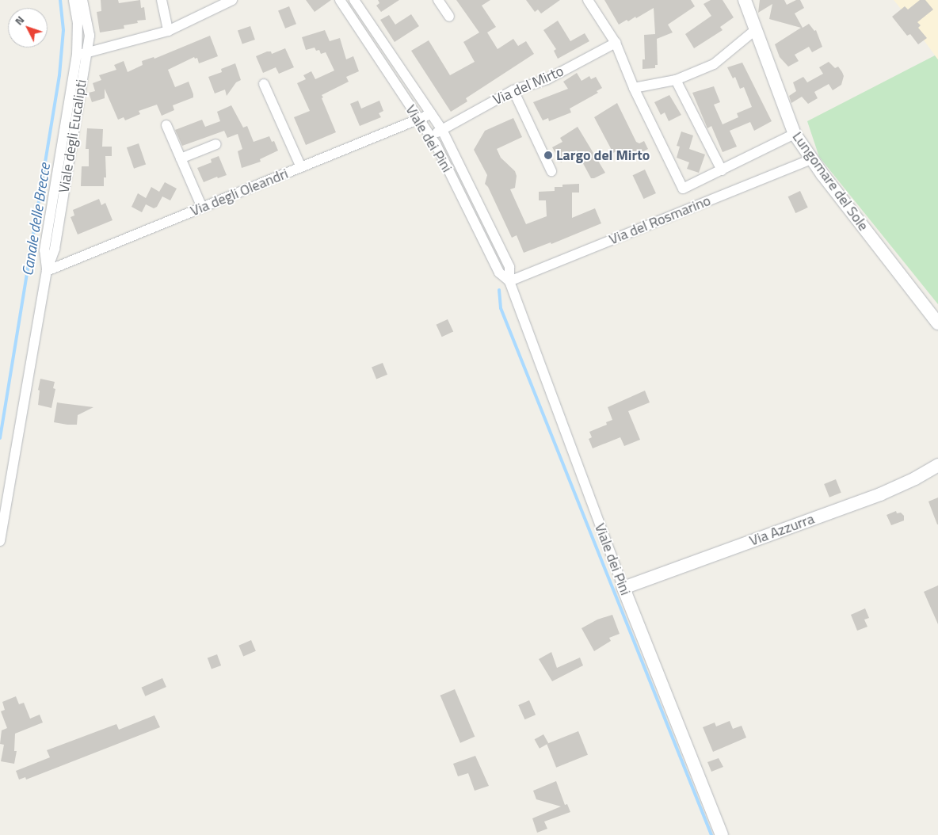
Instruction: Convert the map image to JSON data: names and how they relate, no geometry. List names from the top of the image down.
{
  "streets": {
    "street": [
      "Via del Mirto",
      "Viale degli Eucalipti",
      "Viale dei Pini",
      "Lungomare del Sole",
      "Via degli Oleandri",
      "Via del Rosmarino",
      "Via Azzurra"
    ]
  },
  "crossings": [
    ["Via del Mirto", "Viale dei Pini"],
    ["Viale degli Eucalipti", "Via degli Oleandri"],
    ["Viale dei Pini", "Via degli Oleandri"],
    ["Viale dei Pini", "Via del Rosmarino"],
    ["Viale dei Pini", "Via Azzurra"],
    ["Lungomare del Sole", "Via del Rosmarino"]
  ],
  "water": ["Canale delle Brecce"],
  "places": ["Largo del Mirto"],
  "north": "top left"
}
